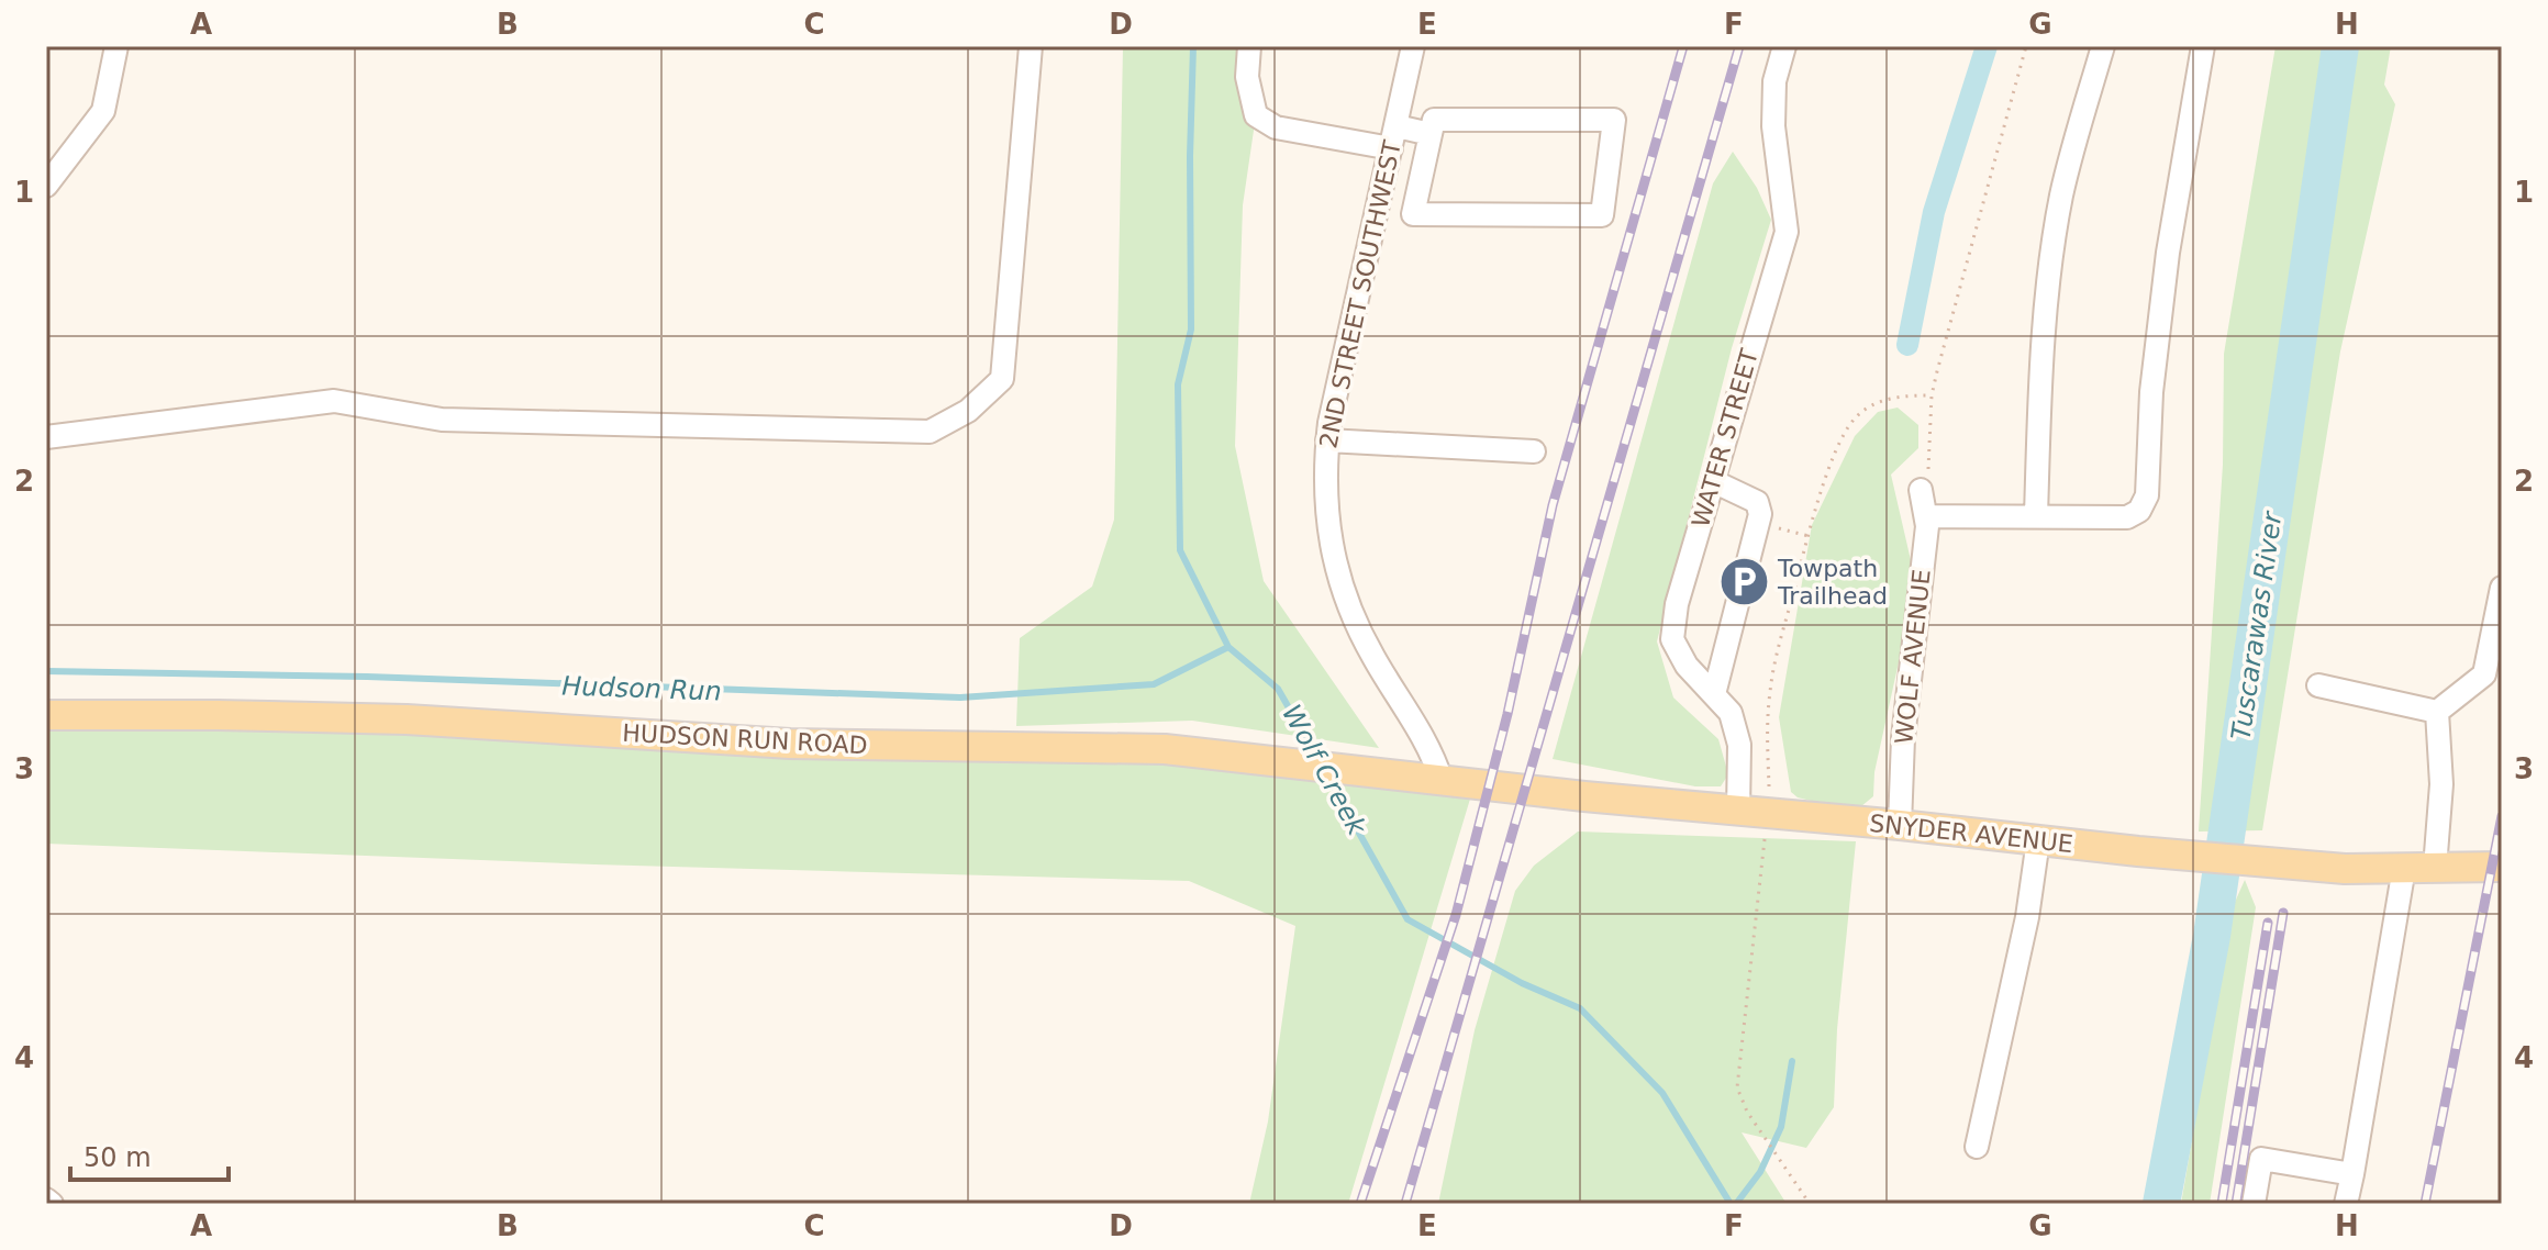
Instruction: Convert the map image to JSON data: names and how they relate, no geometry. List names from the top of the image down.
{
  "streets": {
    "main road": ["HUDSON RUN ROAD", "SNYDER AVENUE"],
    "street": ["2ND STREET SOUTHWEST", "WATER STREET", "WOLF AVENUE"]
  },
  "crossings": [
    ["2ND STREET SOUTHWEST", "HUDSON RUN ROAD"],
    ["2ND STREET SOUTHWEST", "SNYDER AVENUE"],
    ["WATER STREET", "SNYDER AVENUE"],
    ["WOLF AVENUE", "SNYDER AVENUE"],
    ["HUDSON RUN ROAD", "SNYDER AVENUE"]
  ],
  "water": ["Tuscarawas River", "Hudson Run", "Wolf Creek"],
  "places": {
    "parking": ["Towpath Trailhead"]
  },
  "scale_bar": "50 m",
  "grid": {
    "columns": [
      "A",
      "B",
      "C",
      "D",
      "E",
      "F",
      "G",
      "H"
    ],
    "rows": [
      "1",
      "2",
      "3",
      "4"
    ]
  }
}
